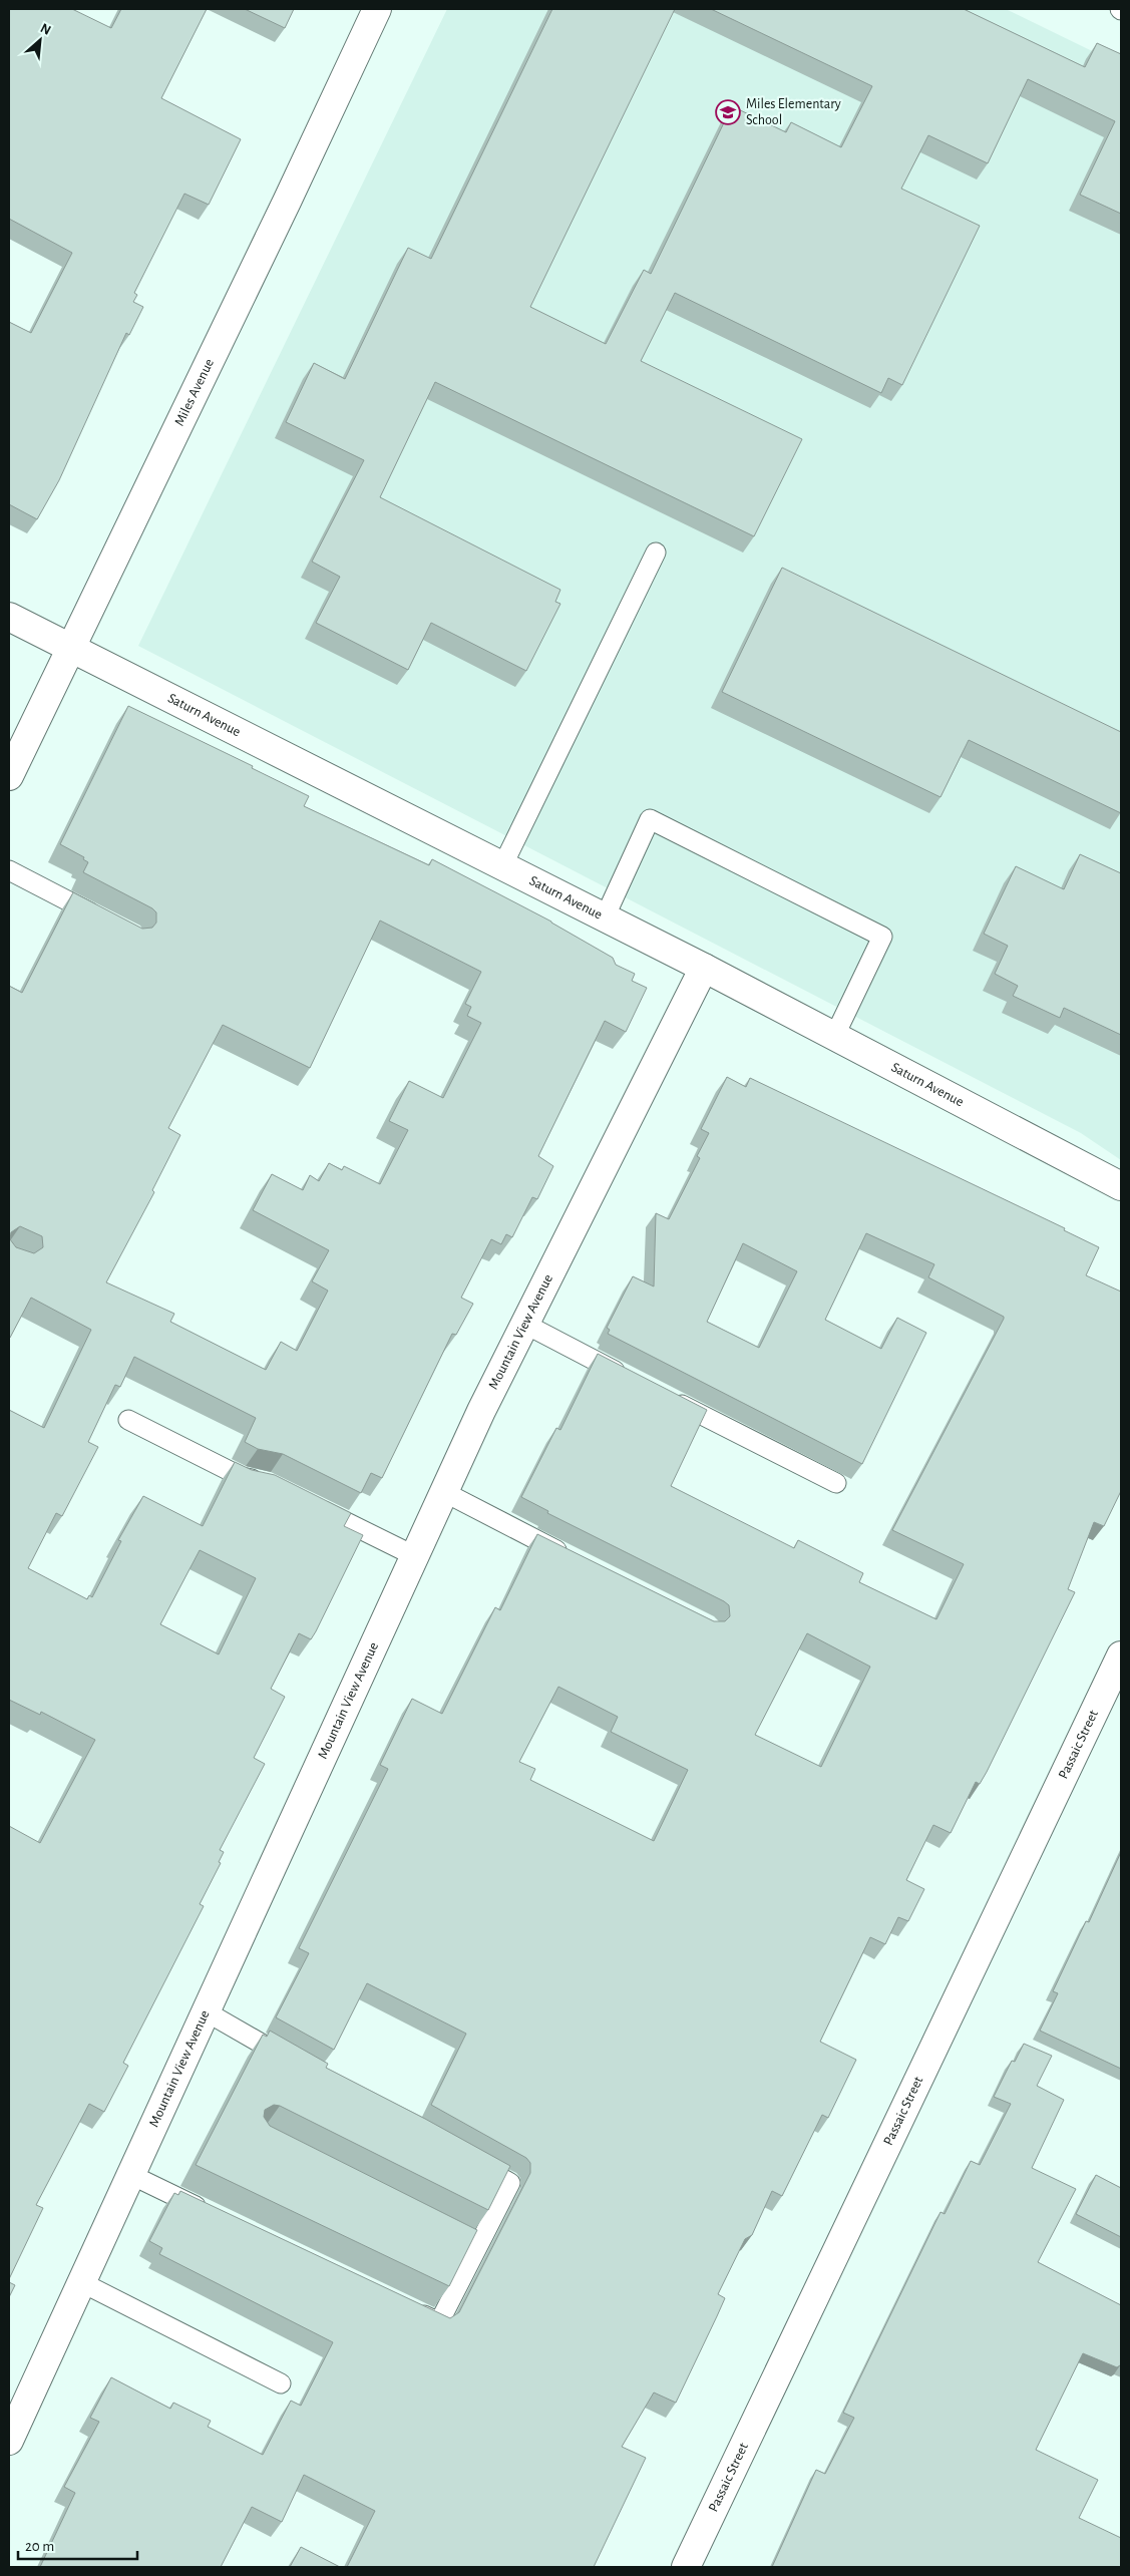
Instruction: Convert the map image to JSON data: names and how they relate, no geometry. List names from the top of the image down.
{
  "streets": {
    "street": [
      "Miles Avenue",
      "Saturn Avenue",
      "Mountain View Avenue",
      "Passaic Street"
    ]
  },
  "crossings": [
    ["Miles Avenue", "Saturn Avenue"],
    ["Saturn Avenue", "Mountain View Avenue"]
  ],
  "places": {
    "school or university": ["Miles Elementary School"]
  },
  "scale_bar": "20 m",
  "north": "top right"
}
